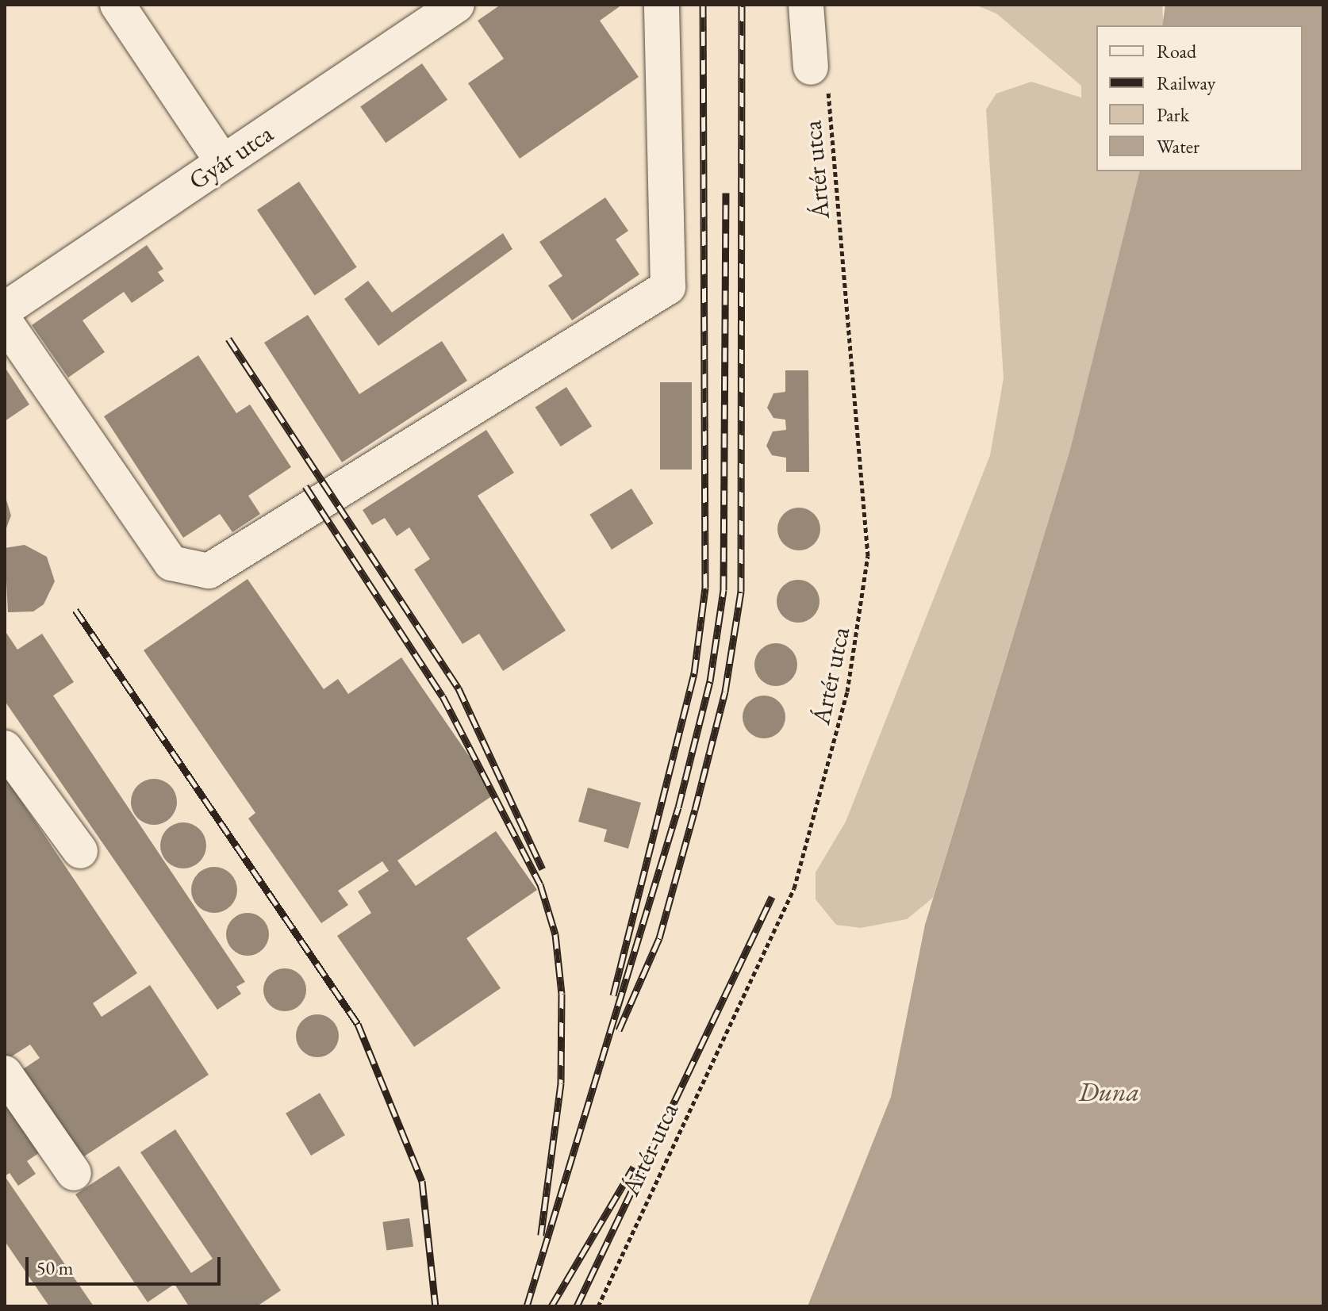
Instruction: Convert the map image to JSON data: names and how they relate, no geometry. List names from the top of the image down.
{
  "streets": {
    "street": ["Gyár utca"],
    "path": ["Ártér utca"]
  },
  "water": ["Duna"],
  "legend": [
    "Road",
    "Railway",
    "Park",
    "Water"
  ],
  "scale_bar": "50 m"
}
